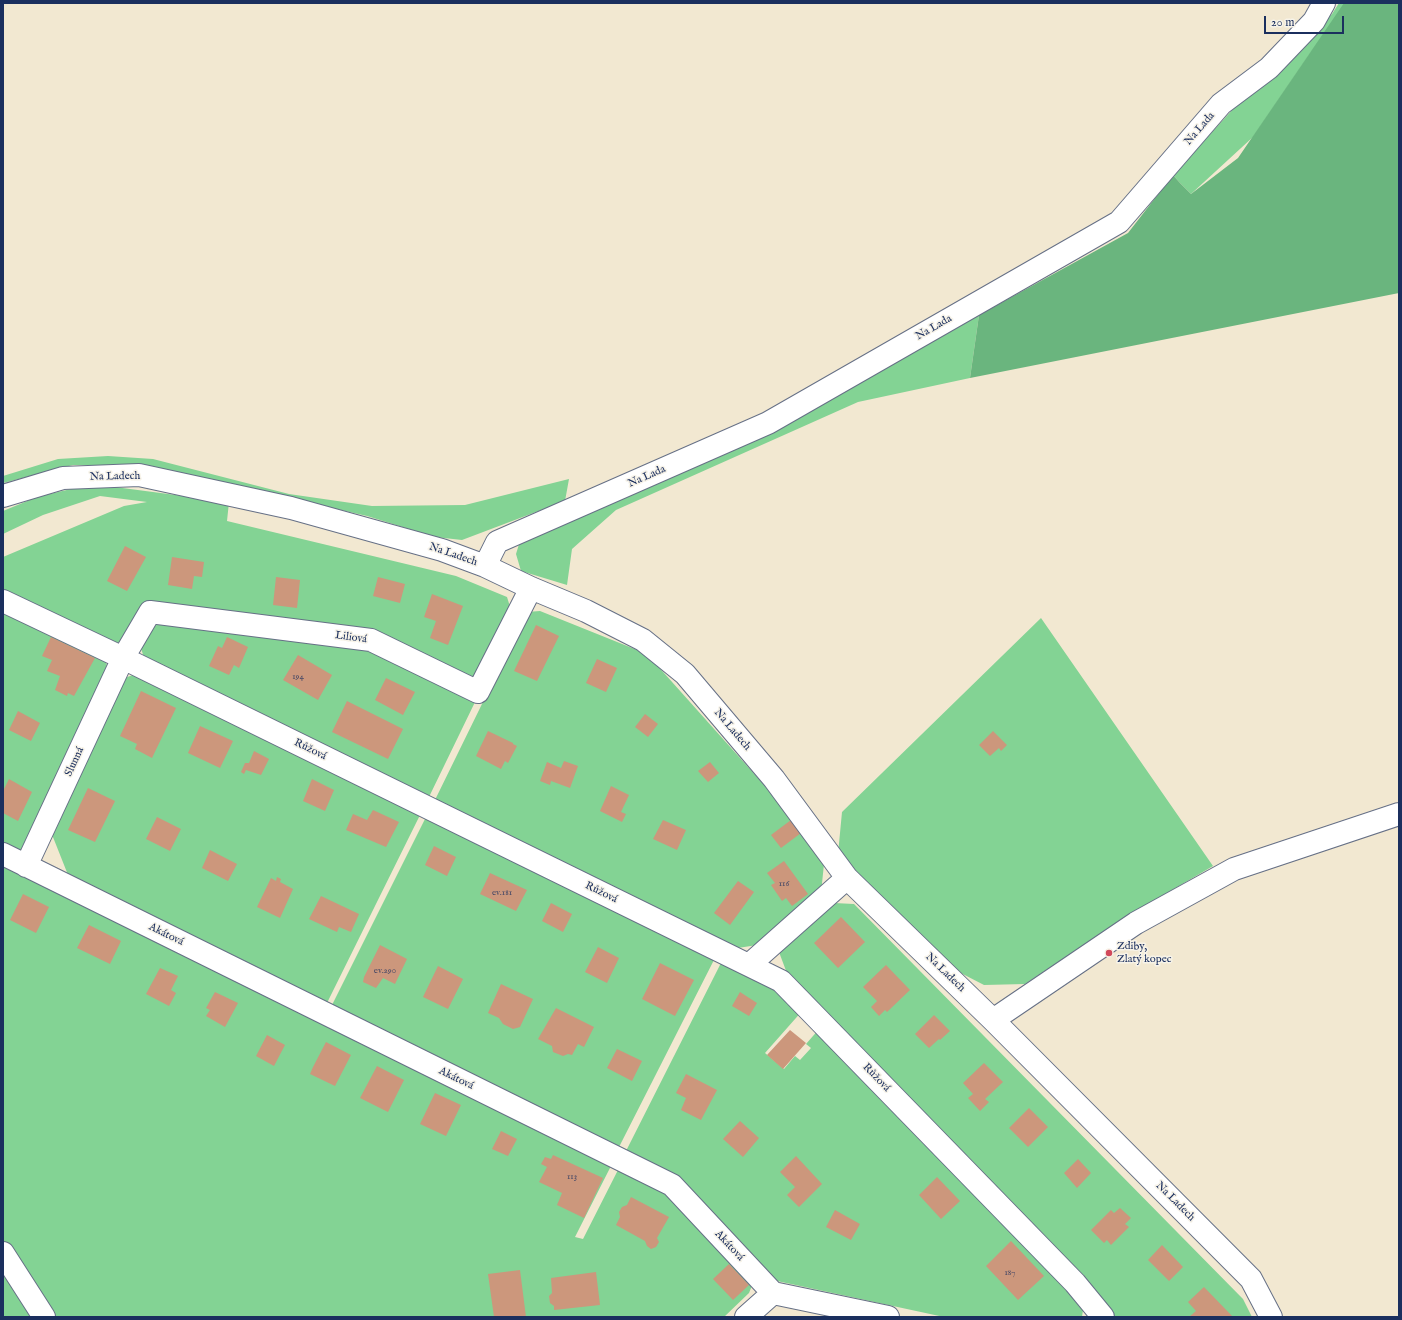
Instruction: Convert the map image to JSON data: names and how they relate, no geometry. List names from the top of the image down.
{
  "streets": {
    "street": [
      "Na Lada",
      "Na Ladech",
      "Liliová",
      "Růžová",
      "Slunná",
      "Akátová"
    ]
  },
  "crossings": [
    ["Na Lada", "Na Ladech"],
    ["Na Ladech", "Liliová"],
    ["Liliová", "Růžová"],
    ["Liliová", "Slunná"],
    ["Růžová", "Slunná"],
    ["Slunná", "Akátová"]
  ],
  "places": ["Zdiby, Zlatý kopec"],
  "house_numbers": [
    "194",
    "116",
    "ev.181",
    "ev.290",
    "113",
    "187"
  ],
  "scale_bar": "20 m"
}
